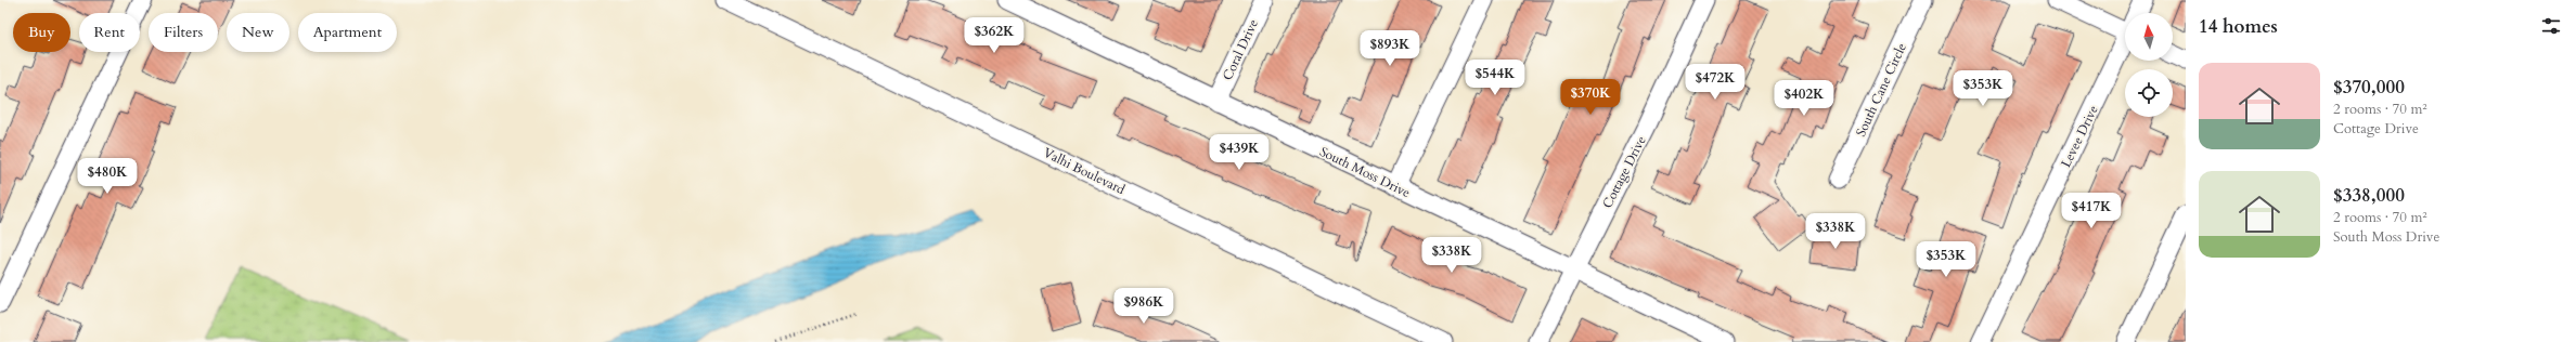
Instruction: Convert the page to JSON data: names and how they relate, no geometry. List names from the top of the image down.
{
  "streets": {
    "street": [
      "Coral Drive",
      "South Cane Circle",
      "Levee Drive",
      "Valhi Boulevard",
      "South Moss Drive",
      "Cottage Drive"
    ]
  },
  "crossings": [
    ["Coral Drive", "South Moss Drive"],
    ["South Moss Drive", "Cottage Drive"]
  ],
  "north": "top",
  "page": {
    "heading": "14 homes",
    "chip": [
      "Buy",
      "Rent",
      "Filters",
      "New",
      "Apartment"
    ],
    "price": [
      "$362K",
      "$893K",
      "$544K",
      "$472K",
      "$353K",
      "$370K",
      "$402K",
      "$439K",
      "$480K",
      "$417K",
      "$338K",
      "$338K",
      "$353K",
      "$986K"
    ],
    "list": [
      {
        "name": "$370,000",
        "note": "2 rooms · 70 m² · Cottage Drive"
      },
      {
        "name": "$338,000",
        "note": "2 rooms · 70 m² · South Moss Drive"
      }
    ]
  }
}
